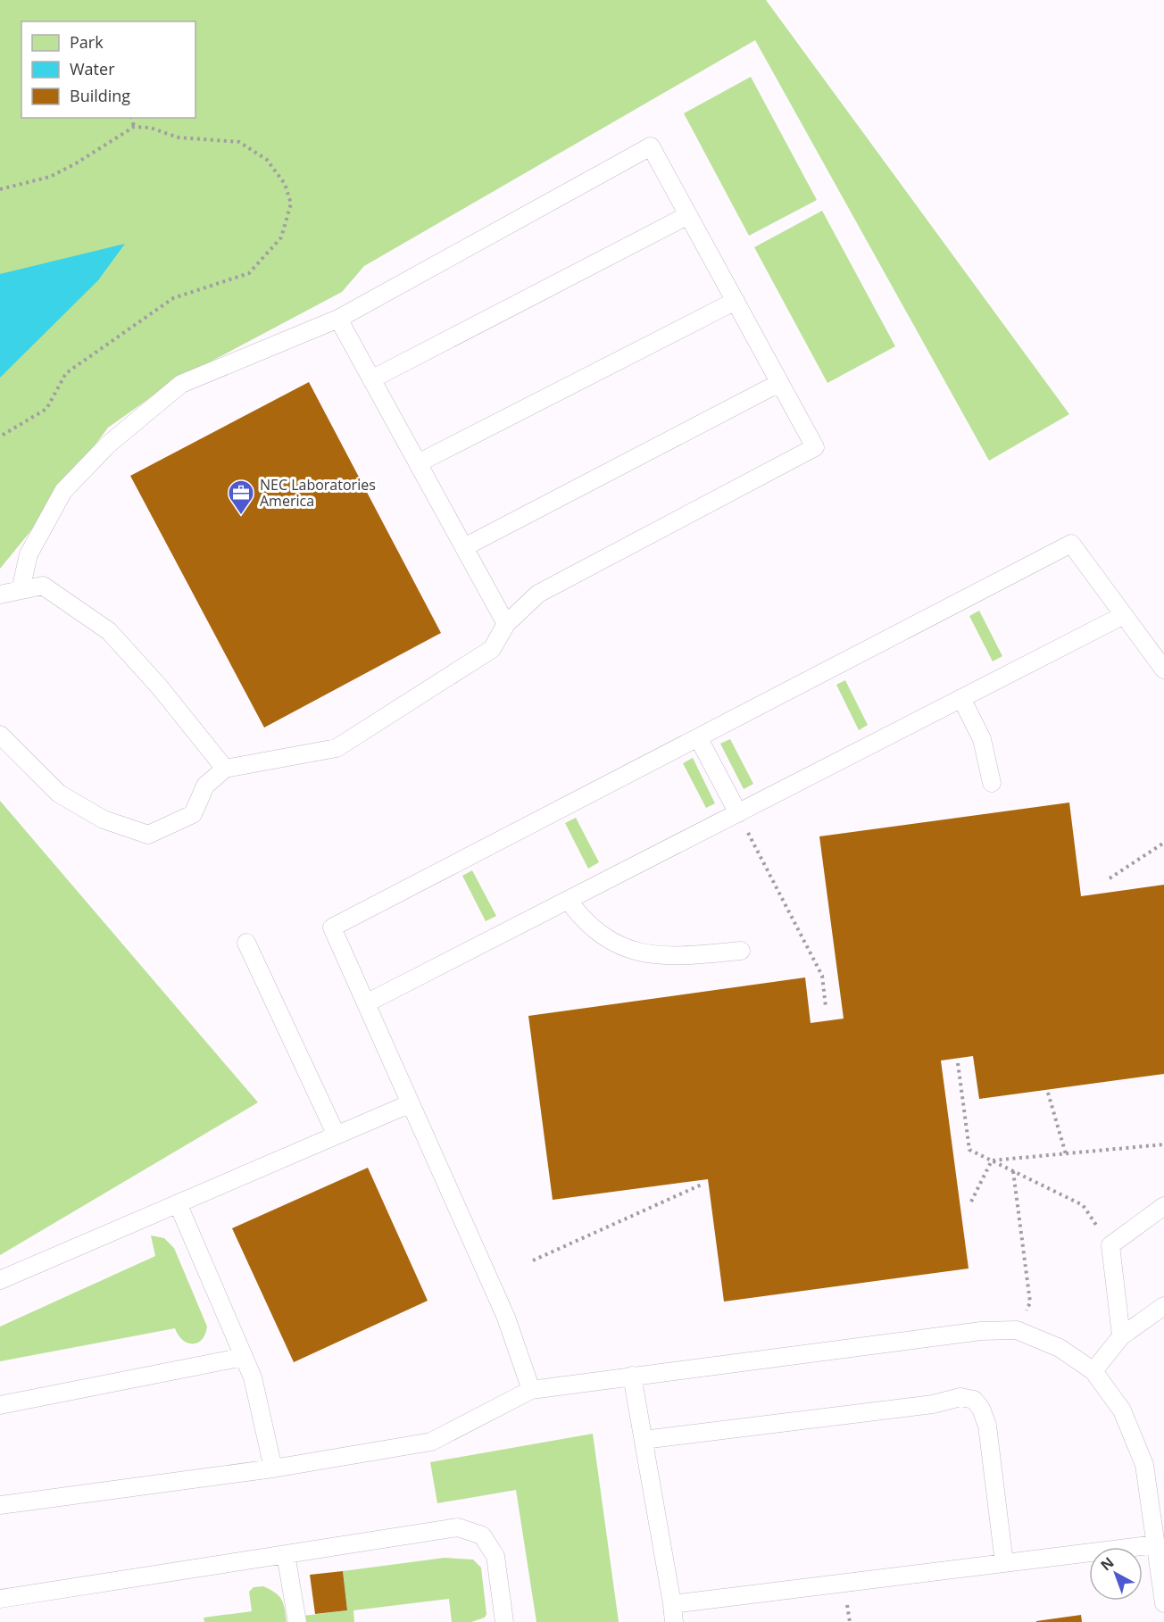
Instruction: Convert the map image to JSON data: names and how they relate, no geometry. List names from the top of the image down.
{
  "places": {
    "office": ["NEC Laboratories America"]
  },
  "legend": ["Park", "Water", "Building"],
  "north": "top left"
}
